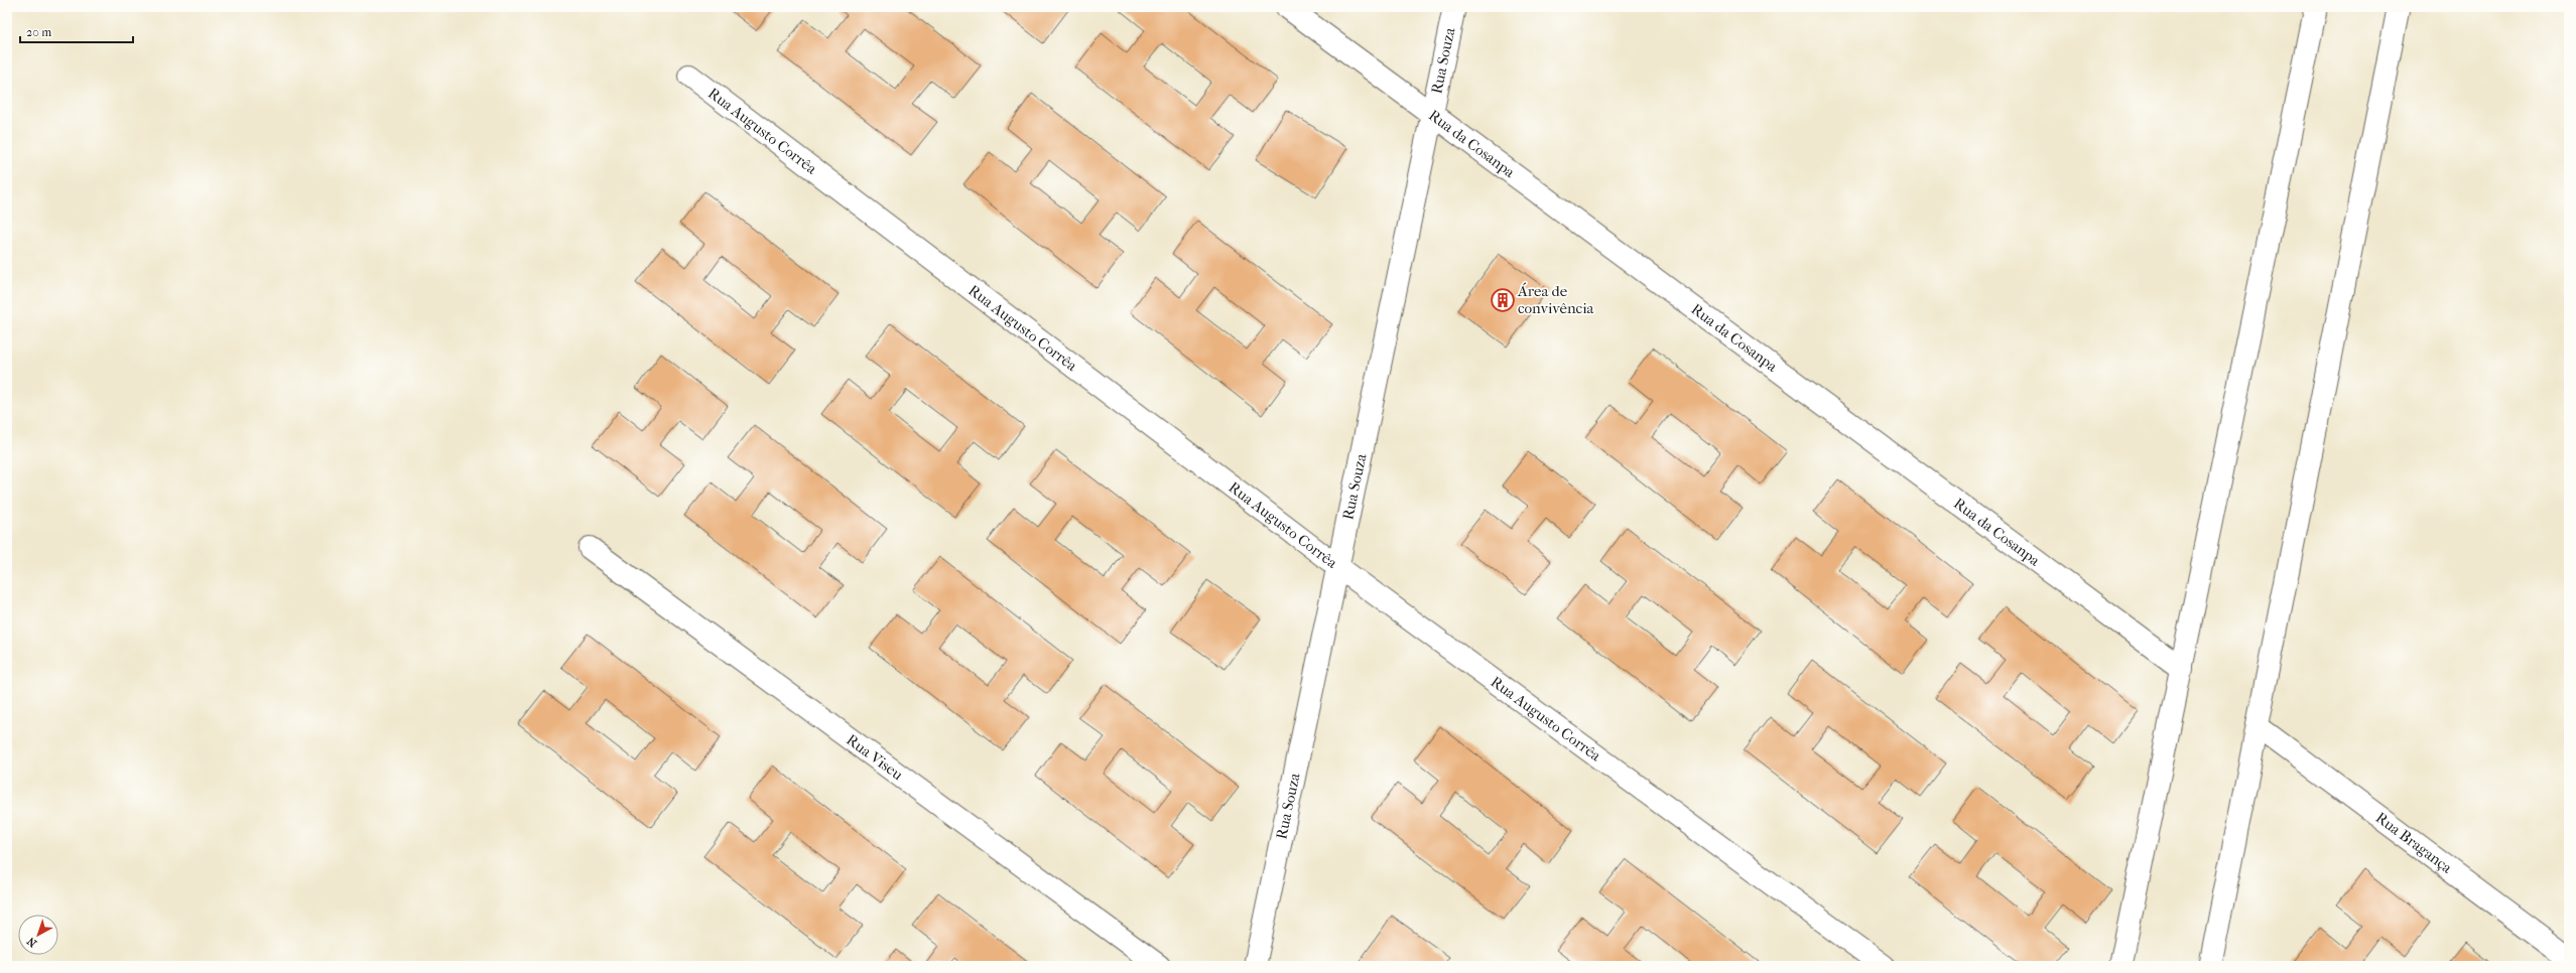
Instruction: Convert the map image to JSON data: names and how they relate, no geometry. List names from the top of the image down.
{
  "streets": {
    "street": [
      "Rua Souza",
      "Rua Augusto Corrêa",
      "Rua da Cosanpa",
      "Rua Viseu",
      "Rua Bragança"
    ]
  },
  "crossings": [
    ["Rua Souza", "Rua Augusto Corrêa"],
    ["Rua Souza", "Rua da Cosanpa"]
  ],
  "places": {
    "building": ["Área de convivência"]
  },
  "scale_bar": "20 m",
  "north": "bottom left"
}
